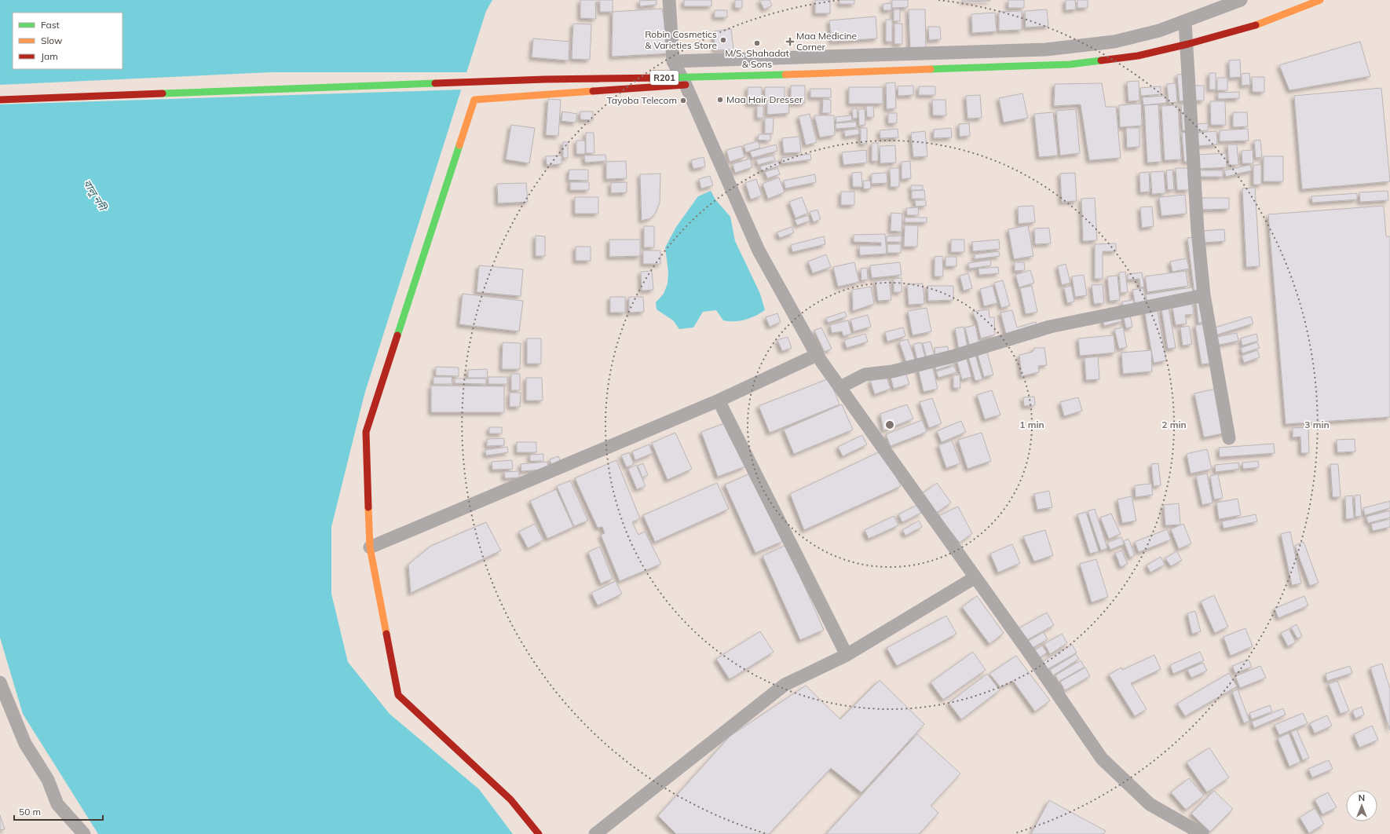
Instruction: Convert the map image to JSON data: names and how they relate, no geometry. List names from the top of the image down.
{
  "streets": {
    "main road": ["R201"]
  },
  "water": ["বালু নদী"],
  "places": {
    "other": [
      "Robin Cosmetics & Varieties Store",
      "M/S. Shahadat & Sons",
      "Maa Hair Dresser",
      "Tayoba Telecom"
    ],
    "health": ["Maa Medicine Corner"]
  },
  "legend": ["Fast", "Slow", "Jam"],
  "scale_bar": "50 m",
  "north": "top",
  "rings": ["1 min", "2 min", "3 min"]
}
